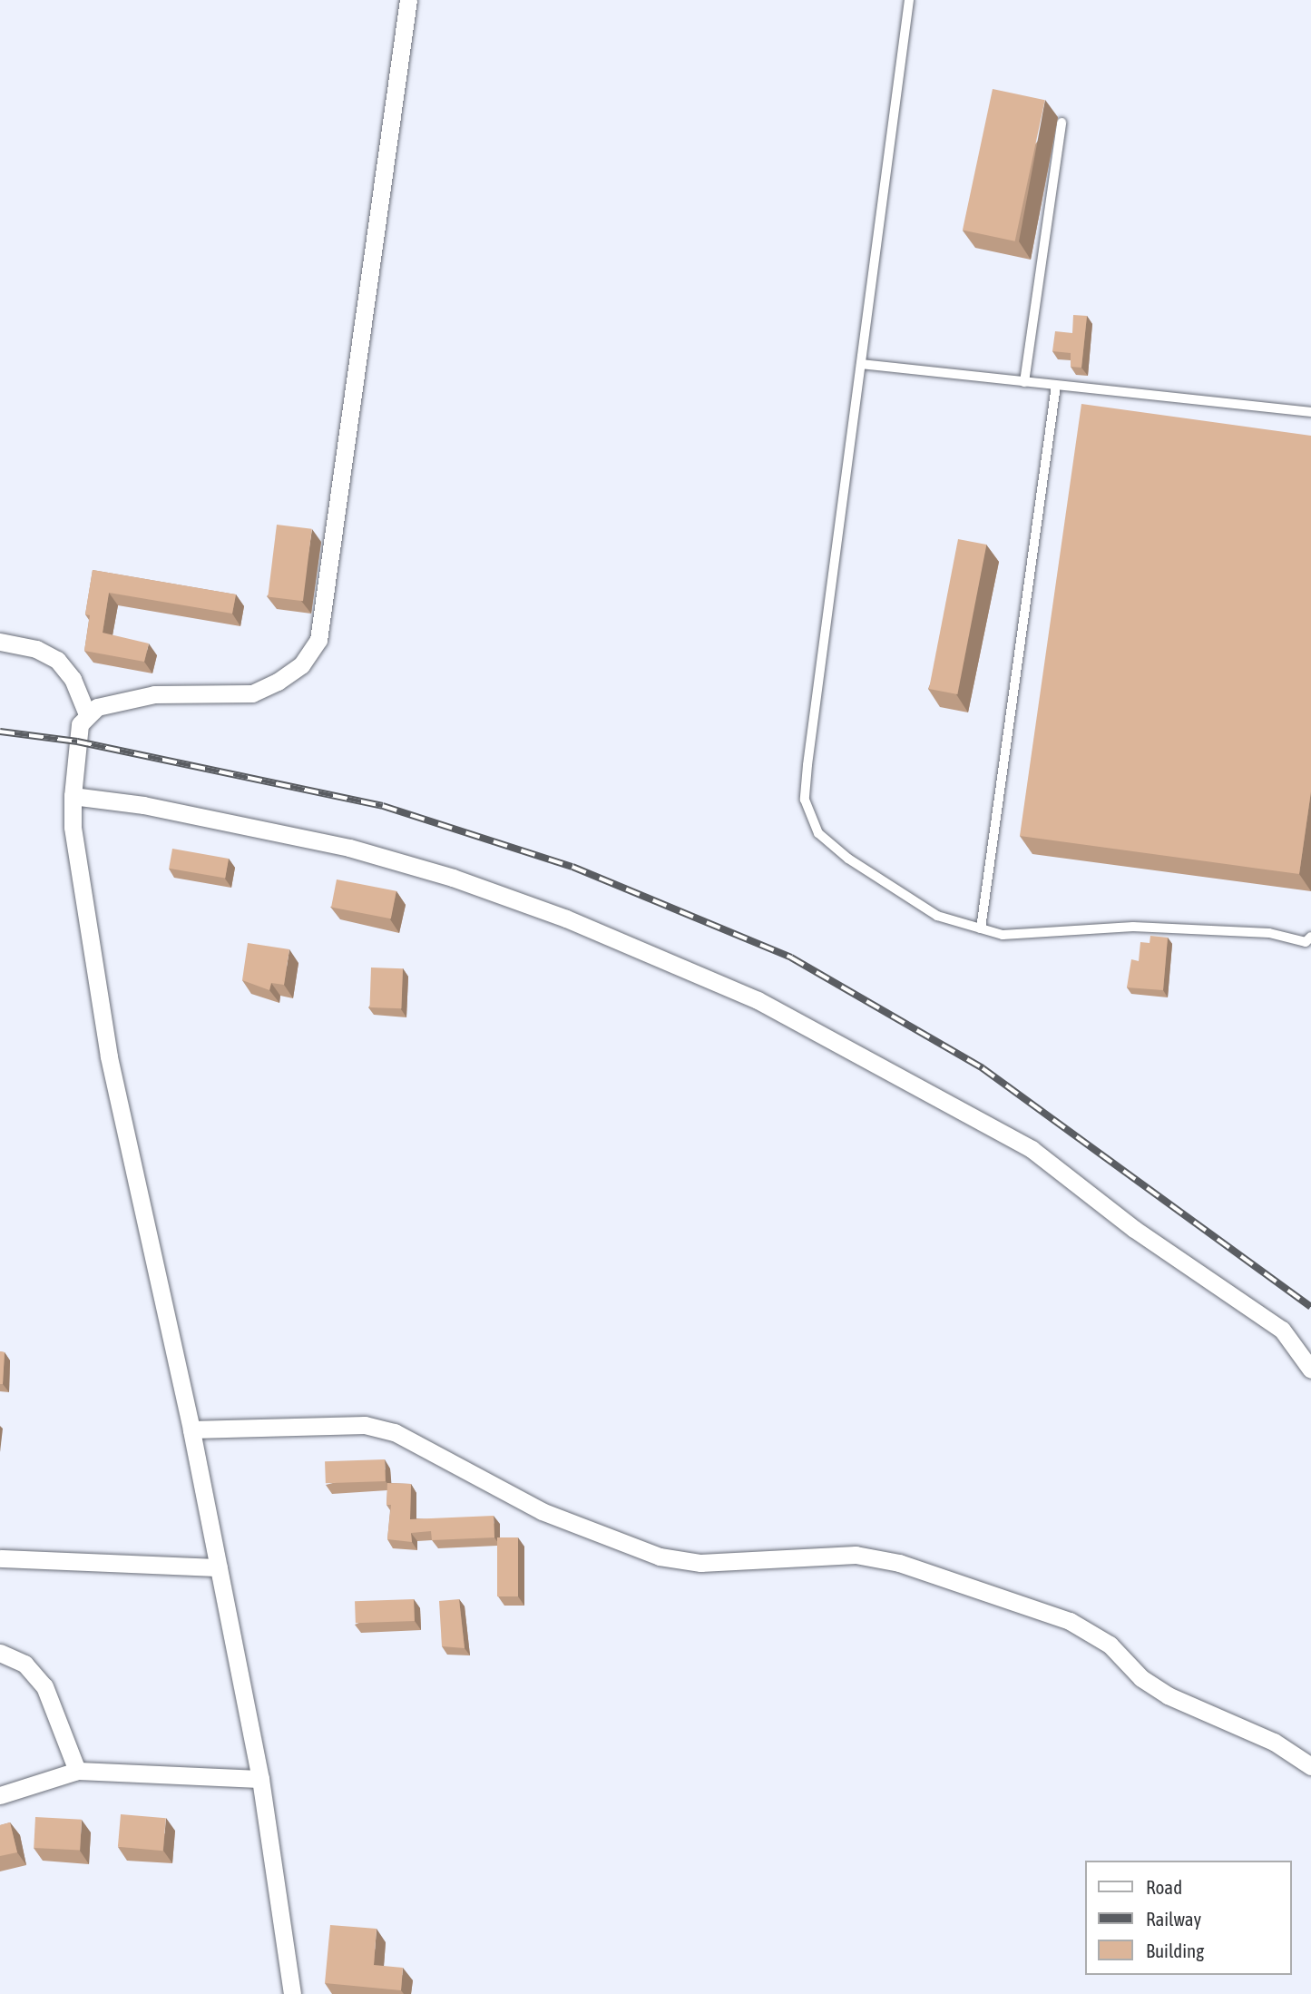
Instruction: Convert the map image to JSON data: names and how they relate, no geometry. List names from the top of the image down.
{
  "legend": ["Road", "Railway", "Building"]
}
